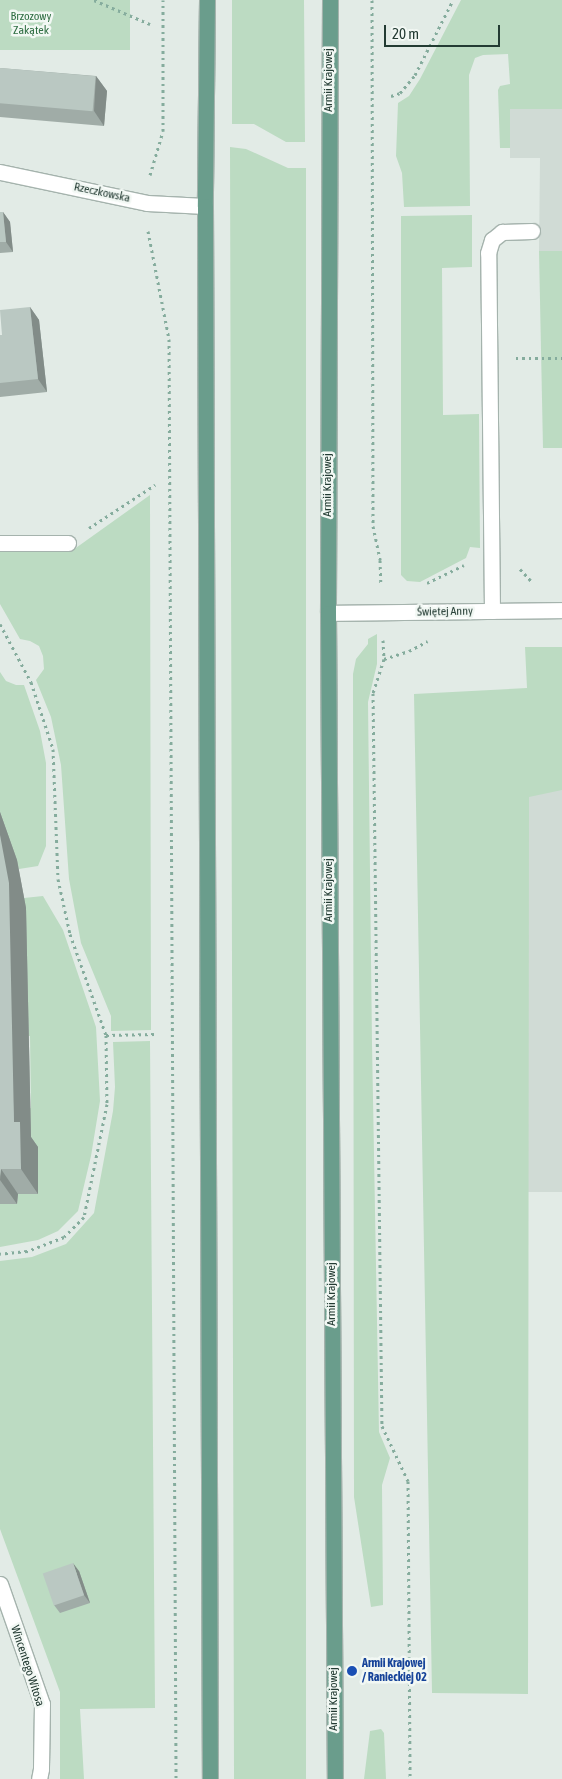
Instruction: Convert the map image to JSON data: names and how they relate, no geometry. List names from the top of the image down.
{
  "streets": {
    "main road": ["Armii Krajowej"],
    "street": ["Rzeczkowska", "Świętej Anny", "Wincentego Witosa"]
  },
  "crossings": [
    ["Armii Krajowej", "Świętej Anny"]
  ],
  "parks": ["Brzozowy Zakątek"],
  "places": ["Armii Krajowej / Ranieckiej 02"],
  "scale_bar": "20 m"
}
